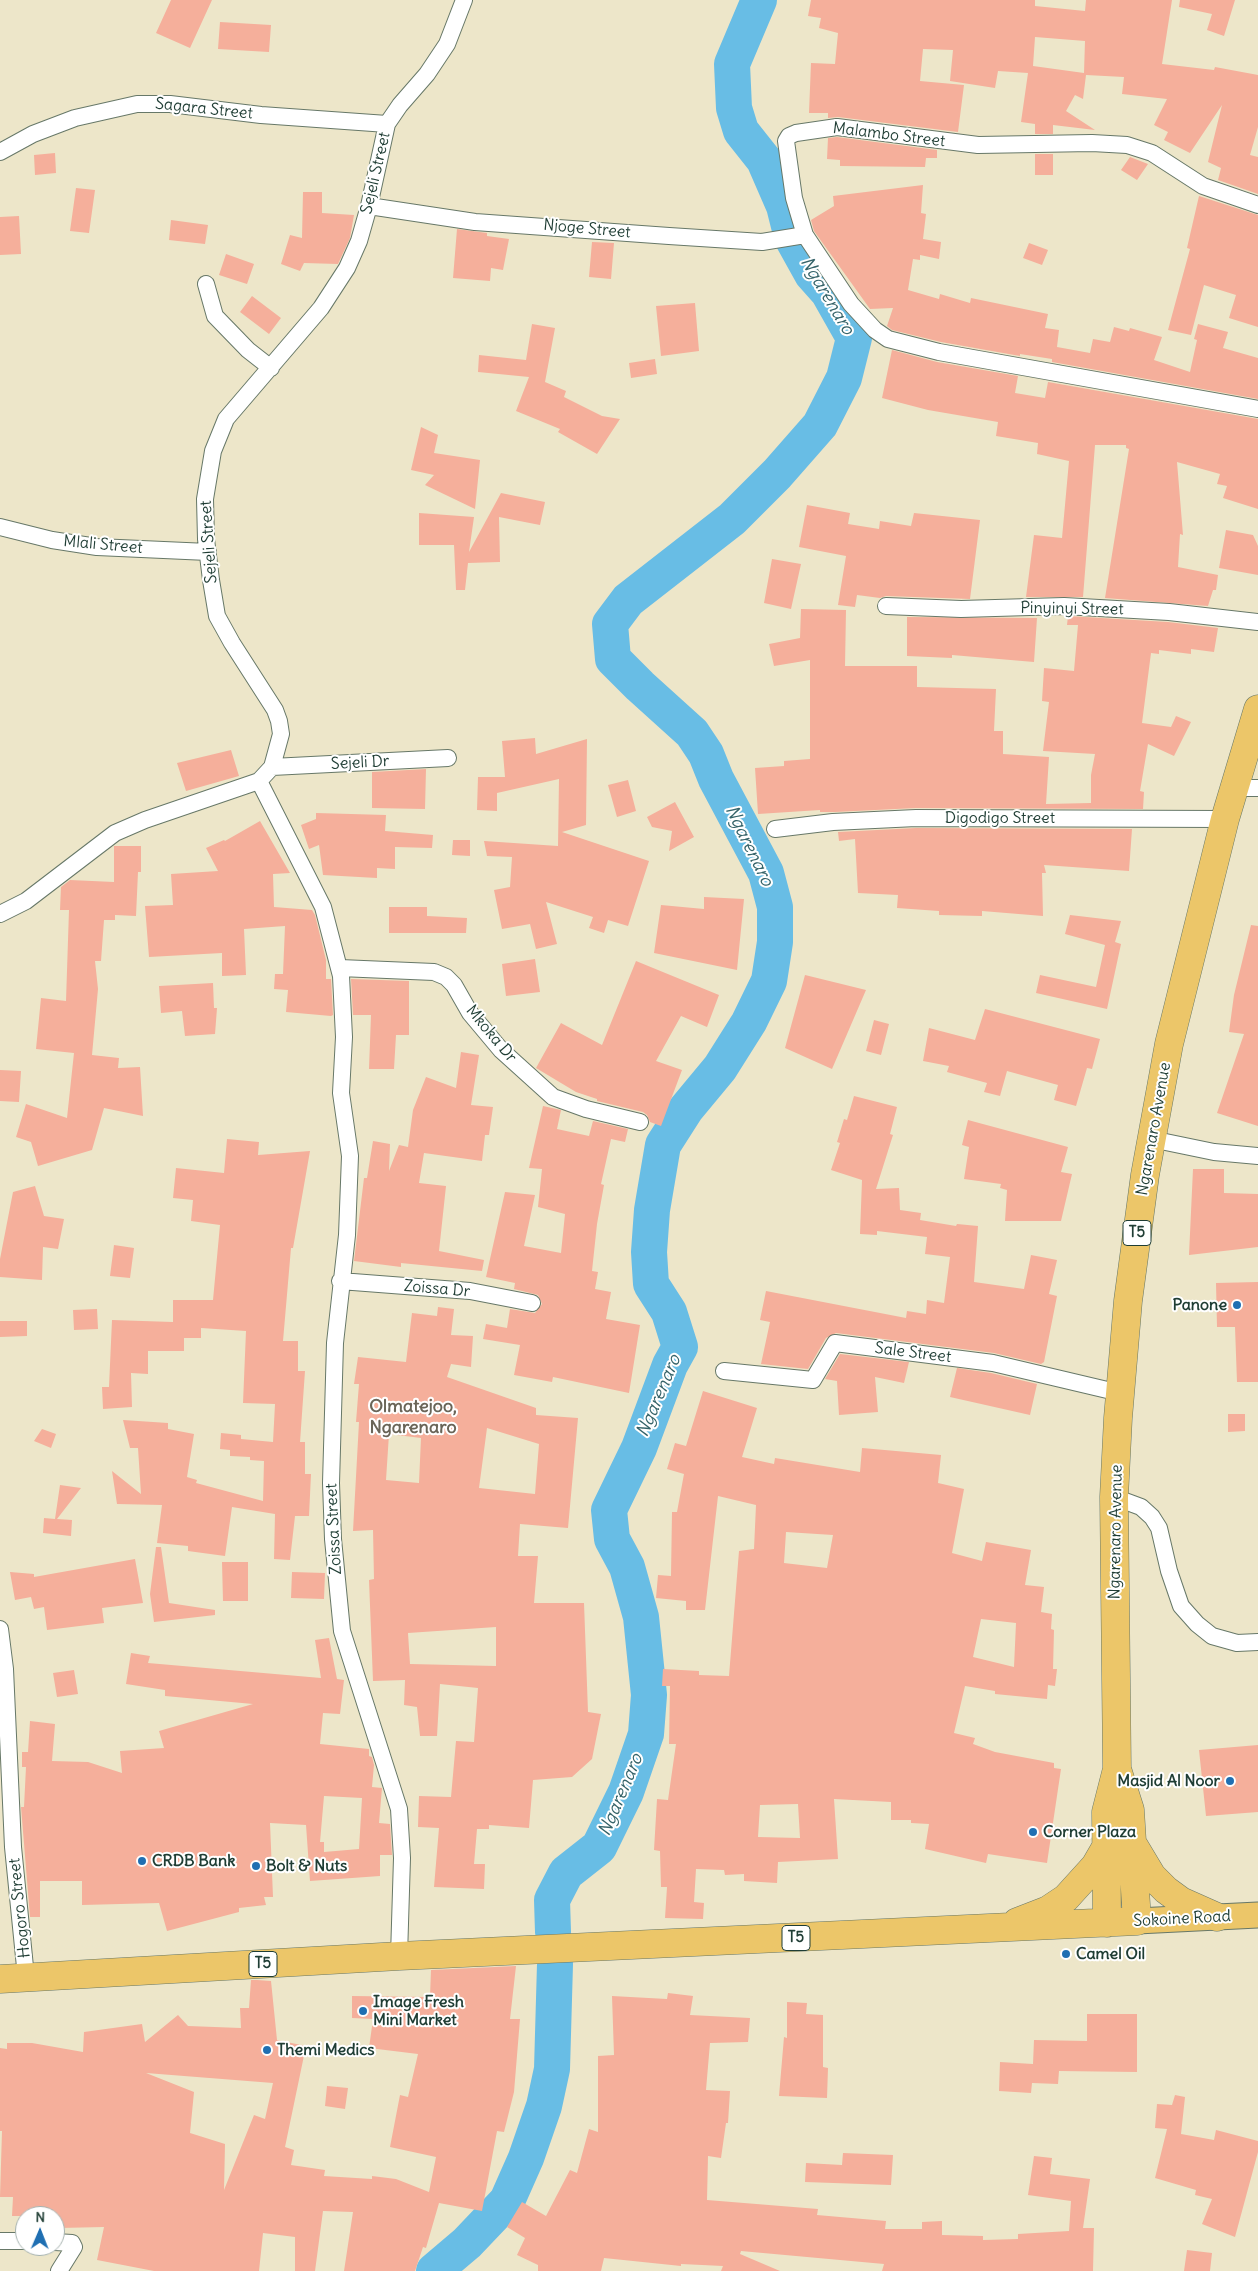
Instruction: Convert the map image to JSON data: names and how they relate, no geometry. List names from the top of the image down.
{
  "streets": {
    "highway": ["Ngarenaro Avenue", "T5", "Sokoine Road"],
    "street": [
      "Sagara Street",
      "Malambo Street",
      "Sejeli Street",
      "Njoge Street",
      "Mlali Street",
      "Pinyinyi Street",
      "Sejeli Dr",
      "Digodigo Street",
      "Mkoka Dr",
      "Zoissa Dr",
      "Sale Street",
      "Zoissa Street",
      "Hogoro Street"
    ]
  },
  "crossings": [
    ["Sagara Street", "Sejeli Street"],
    ["Malambo Street", "Njoge Street"],
    ["Sejeli Street", "Njoge Street"],
    ["Sejeli Street", "Mlali Street"],
    ["Sejeli Street", "Sejeli Dr"],
    ["Digodigo Street", "Ngarenaro Avenue"],
    ["Mkoka Dr", "Zoissa Street"],
    ["Ngarenaro Avenue", "T5"],
    ["Ngarenaro Avenue", "Sale Street"],
    ["T5", "Zoissa Street"],
    ["T5", "Hogoro Street"],
    ["T5", "Sokoine Road"],
    ["Zoissa Dr", "Zoissa Street"]
  ],
  "districts": ["Olmatejoo, Ngarenaro"],
  "water": ["Ngarenaro"],
  "places": [
    "Panone",
    "Masjid Al Noor",
    "Corner Plaza",
    "CRDB Bank",
    "Bolt & Nuts",
    "Camel Oil",
    "Image Fresh Mini Market",
    "Themi Medics"
  ],
  "north": "top"
}
